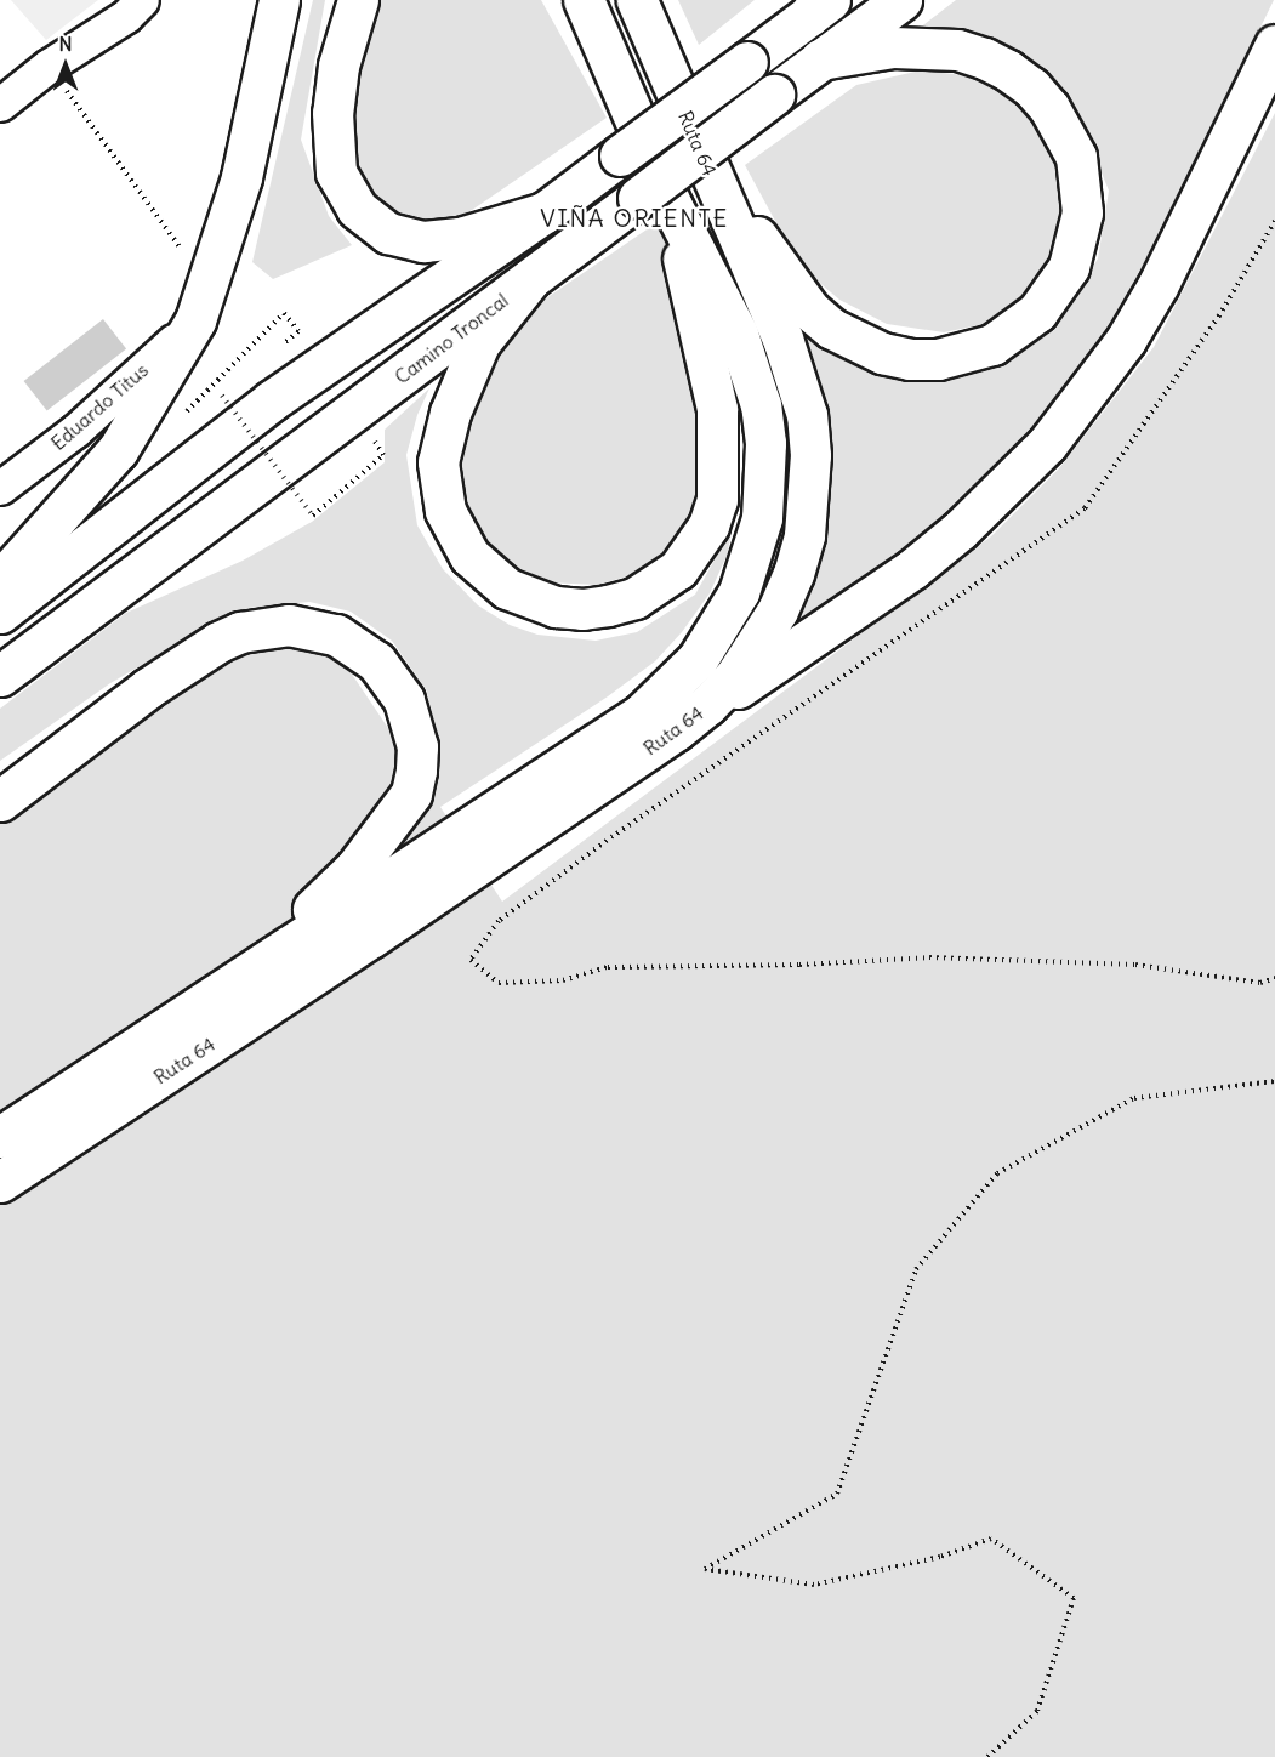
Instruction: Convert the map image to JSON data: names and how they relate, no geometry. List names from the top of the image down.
{
  "streets": {
    "main road": ["Ruta 64", "Camino Troncal"],
    "street": ["Eduardo Titus"]
  },
  "crossings": [
    ["Ruta 64", "Camino Troncal"]
  ],
  "districts": ["VIÑA ORIENTE"],
  "north": "top"
}
